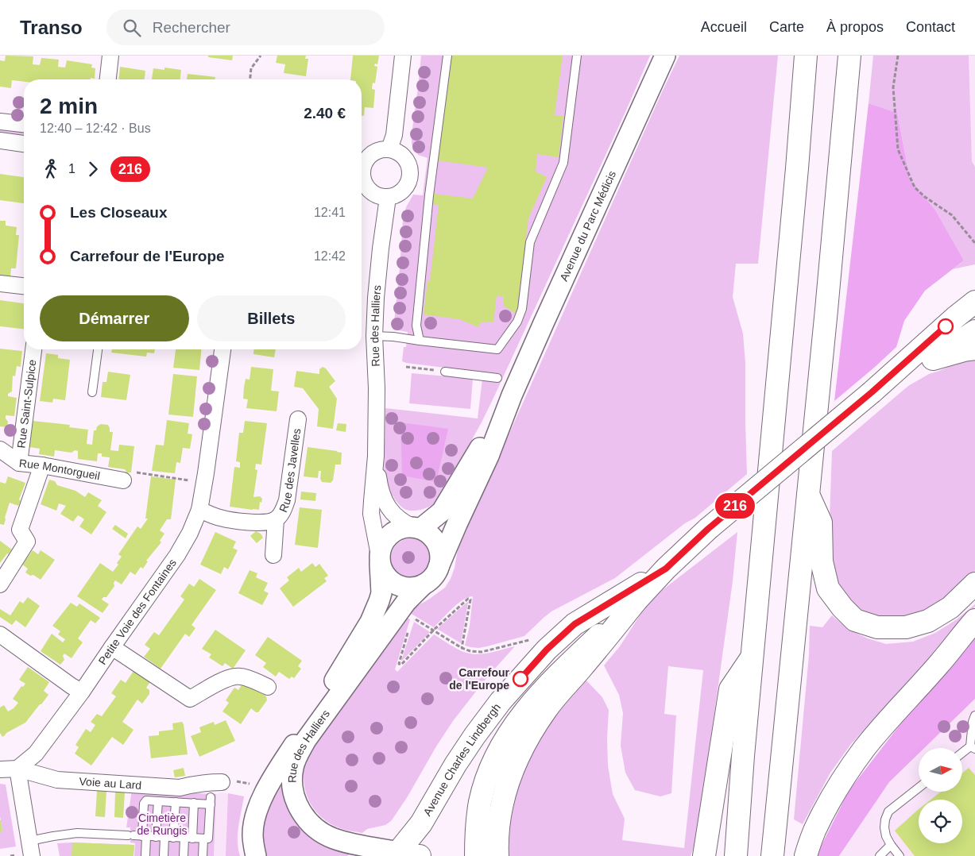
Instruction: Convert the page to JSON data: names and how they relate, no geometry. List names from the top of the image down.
{
  "streets": {
    "main road": ["Avenue Charles Lindbergh"],
    "street": [
      "Avenue du Parc Médicis",
      "Rue des Halliers",
      "Rue Saint-Sulpice",
      "Rue Montorgueil",
      "Rue des Javelles",
      "Petite Voie des Fontaines",
      "Voie au Lard"
    ]
  },
  "crossings": [
    ["Avenue du Parc Médicis", "Rue des Halliers"],
    ["Rue des Halliers", "Avenue Charles Lindbergh"],
    ["Rue Saint-Sulpice", "Rue Montorgueil"],
    ["Rue des Javelles", "Petite Voie des Fontaines"],
    ["Petite Voie des Fontaines", "Voie au Lard"]
  ],
  "parks": ["Cimetière de Rungis"],
  "places": ["Carrefour de l'Europe"],
  "lines": ["bus line 216"],
  "north": "right",
  "page": {
    "header": "Transo",
    "search": "Rechercher",
    "nav": [
      "Accueil",
      "Carte",
      "À propos",
      "Contact"
    ],
    "on_map": "216",
    "heading": ["2 min", "12:40 – 12:42 · Bus", "2.40 €"],
    "legs": ["1", "216"],
    "list": [
      {
        "name": "Les Closeaux",
        "value": "12:41"
      },
      {
        "name": "Carrefour de l'Europe",
        "value": "12:42"
      }
    ],
    "buttons": ["Démarrer", "Billets"]
  }
}
